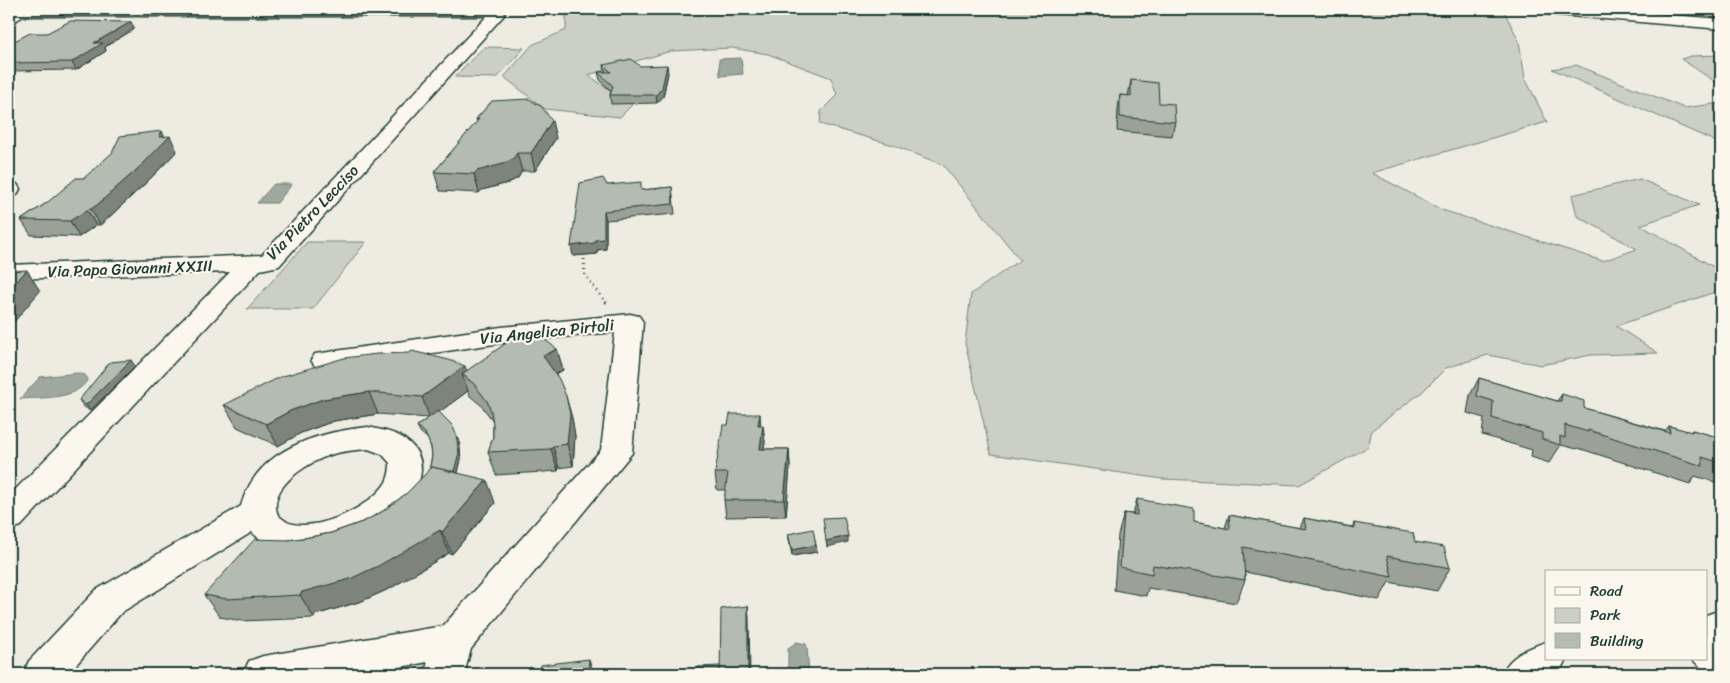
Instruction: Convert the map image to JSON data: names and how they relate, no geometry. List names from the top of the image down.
{
  "streets": {
    "street": ["Via Pietro Lecciso", "Via Papa Giovanni XXIII", "Via Angelica Pirtoli"]
  },
  "crossings": [
    ["Via Pietro Lecciso", "Via Papa Giovanni XXIII"]
  ],
  "legend": ["Road", "Park", "Building"]
}
